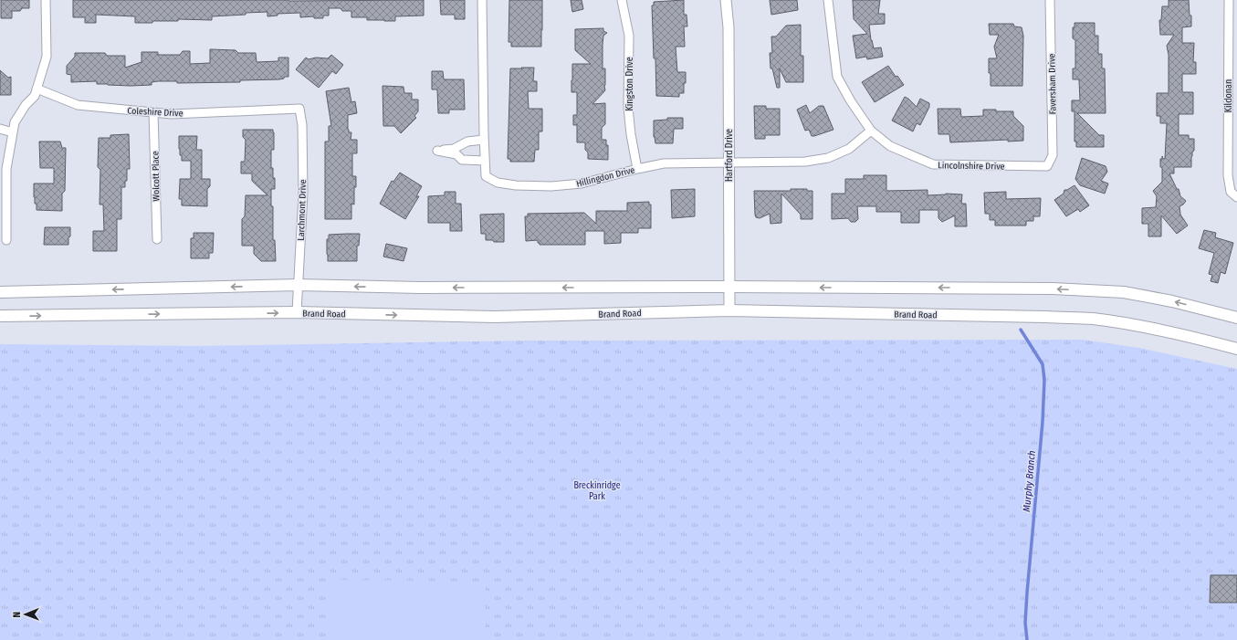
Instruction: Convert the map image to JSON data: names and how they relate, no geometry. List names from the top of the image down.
{
  "streets": {
    "main road": ["Brand Road"],
    "street": [
      "Kingston Drive",
      "Faversham Drive",
      "Kildonan",
      "Coleshire Drive",
      "Hartford Drive",
      "Lincolnshire Drive",
      "Wolcott Place",
      "Hillingdon Drive",
      "Larchmont Drive"
    ]
  },
  "crossings": [
    ["Kingston Drive", "Hillingdon Drive"],
    ["Faversham Drive", "Lincolnshire Drive"],
    ["Coleshire Drive", "Wolcott Place"],
    ["Coleshire Drive", "Larchmont Drive"],
    ["Hartford Drive", "Hillingdon Drive"],
    ["Hartford Drive", "Brand Road"],
    ["Lincolnshire Drive", "Hillingdon Drive"],
    ["Larchmont Drive", "Brand Road"]
  ],
  "water": ["Murphy Branch"],
  "parks": ["Breckinridge Park"],
  "north": "left"
}
